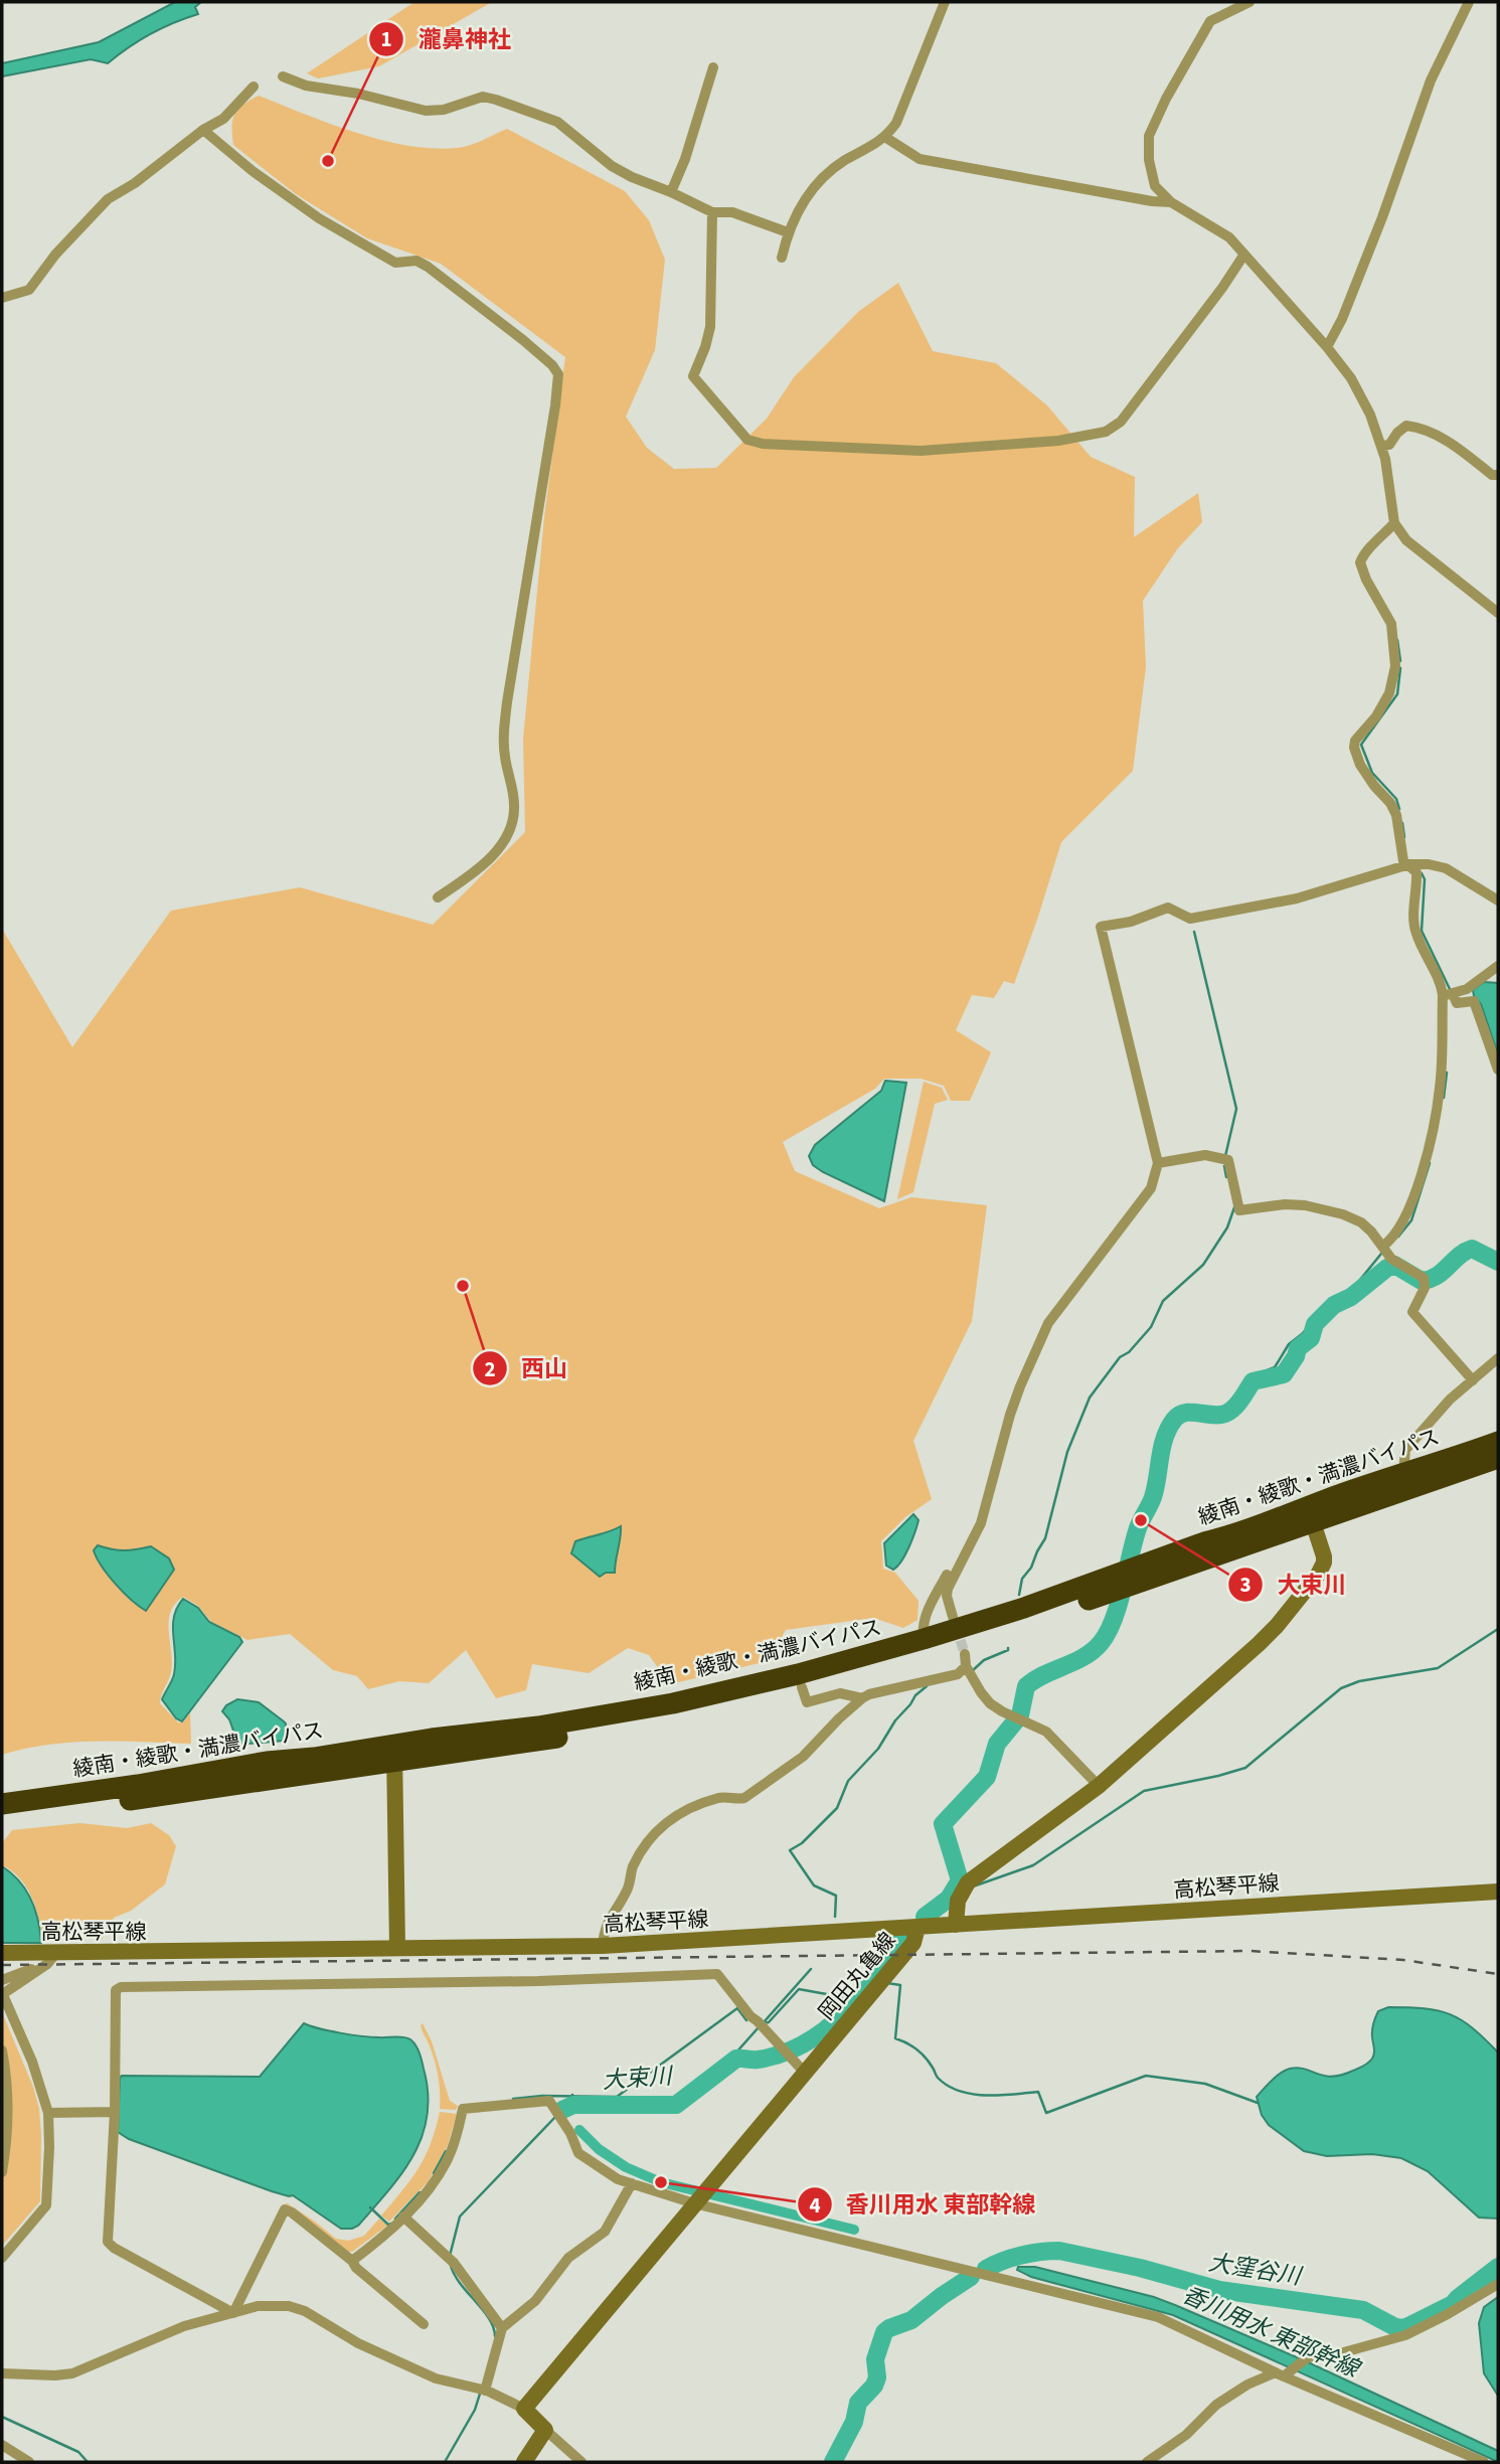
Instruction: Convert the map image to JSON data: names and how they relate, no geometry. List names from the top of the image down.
{
  "streets": {
    "highway": ["綾南・綾歌・満濃バイパス"],
    "main road": ["高松琴平線", "岡田丸亀線"]
  },
  "crossings": [
    ["高松琴平線", "岡田丸亀線"]
  ],
  "water": ["大束川", "大窪谷川", "香川用水 東部幹線"],
  "places": [
    "瀧鼻神社",
    "西山",
    "大束川",
    "香川用水 東部幹線"
  ]
}
